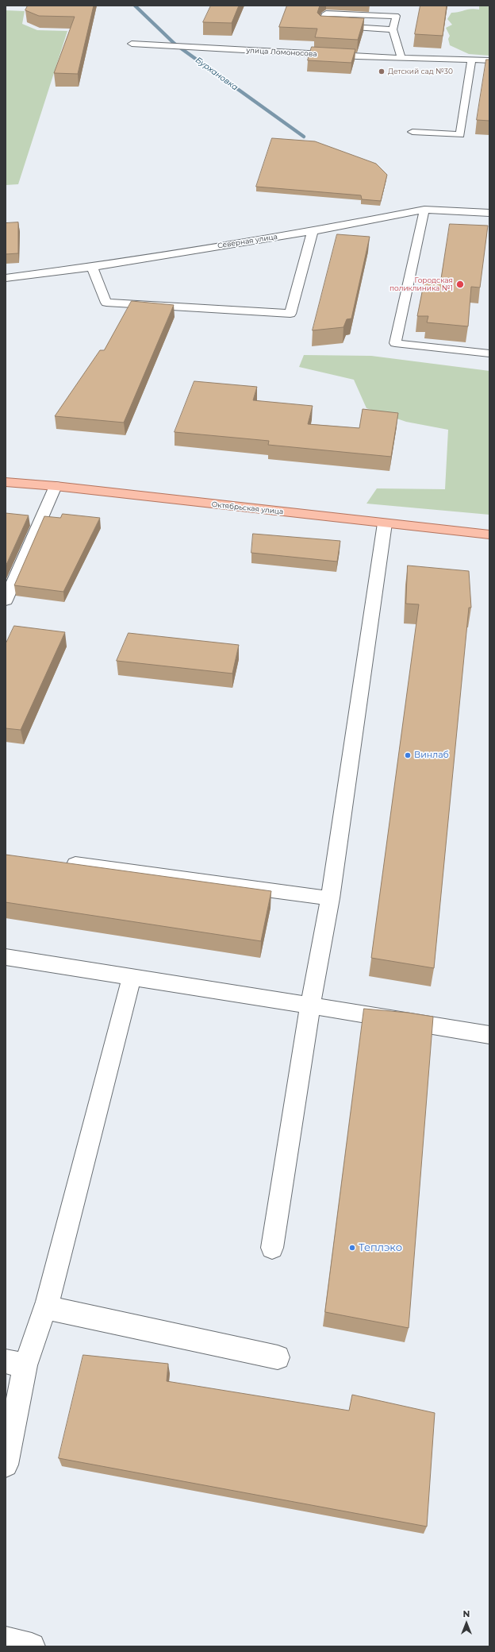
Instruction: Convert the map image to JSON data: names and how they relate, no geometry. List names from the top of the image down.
{
  "streets": {
    "main road": ["Октябрьская улица"],
    "street": ["улица Ломоносова", "Северная улица"]
  },
  "water": ["Бурхановка"],
  "places": [
    "Детский сад №30",
    "Городская поликлиника №1",
    "Винлаб",
    "Теплэко"
  ],
  "north": "top"
}
